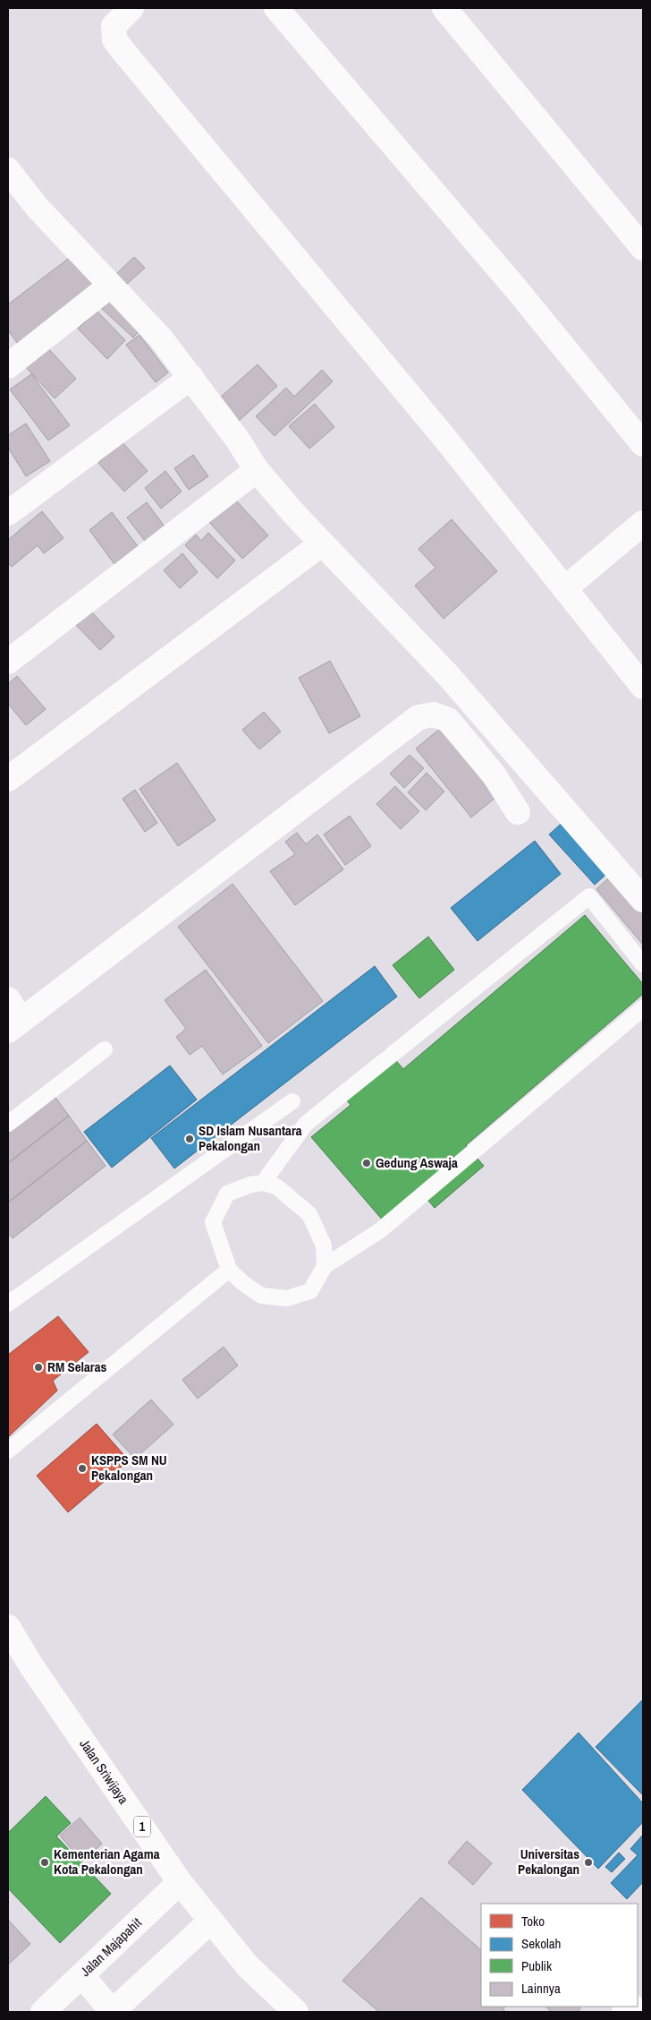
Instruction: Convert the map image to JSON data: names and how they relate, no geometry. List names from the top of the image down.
{
  "streets": {
    "main road": ["Jalan Sriwijaya", "1", "Jalan Majapahit"]
  },
  "crossings": [
    ["Jalan Sriwijaya", "Jalan Majapahit"]
  ],
  "places": [
    "SD Islam Nusantara Pekalongan",
    "Gedung Aswaja",
    "RM Selaras",
    "KSPPS SM NU Pekalongan",
    "Kementerian Agama Kota Pekalongan",
    "Universitas Pekalongan"
  ],
  "legend": [
    "Toko",
    "Sekolah",
    "Publik",
    "Lainnya"
  ]
}
